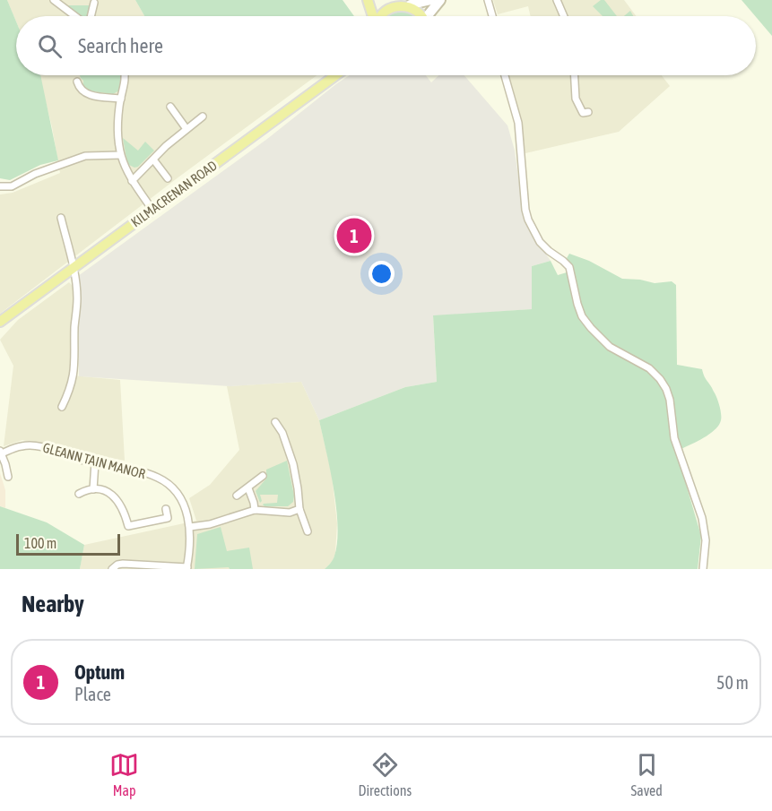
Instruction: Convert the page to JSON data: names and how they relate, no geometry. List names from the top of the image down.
{
  "streets": {
    "main road": ["KILMACRENAN ROAD"],
    "street": ["GLEANN TAIN MANOR"]
  },
  "scale_bar": "100 m",
  "page": {
    "search": "Search here",
    "pins": "1",
    "scale": "100 m",
    "heading": "Nearby",
    "list": [
      {
        "mark": "1",
        "name": "Optum",
        "note": "Place",
        "value": "50 m"
      }
    ],
    "nav": ["Map", "Directions", "Saved"]
  }
}
